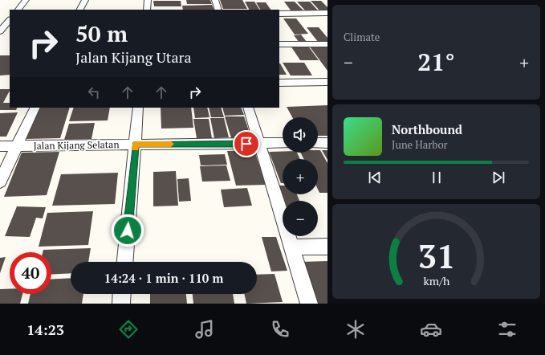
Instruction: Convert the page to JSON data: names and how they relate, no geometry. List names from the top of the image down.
{
  "streets": {
    "street": ["Jalan Kijang Selatan"]
  },
  "page": {
    "tile": "Climate",
    "turn": ["50 m", "Jalan Kijang Utara"],
    "heat": ["−", "21°", "+"],
    "map_buttons": ["+", "−"],
    "song": ["Northbound", "June Harbor"],
    "limit": "40",
    "trip": "14:24 · 1 min · 110 m",
    "tabs": "14:23",
    "gauge": ["31", "km/h"]
  }
}
